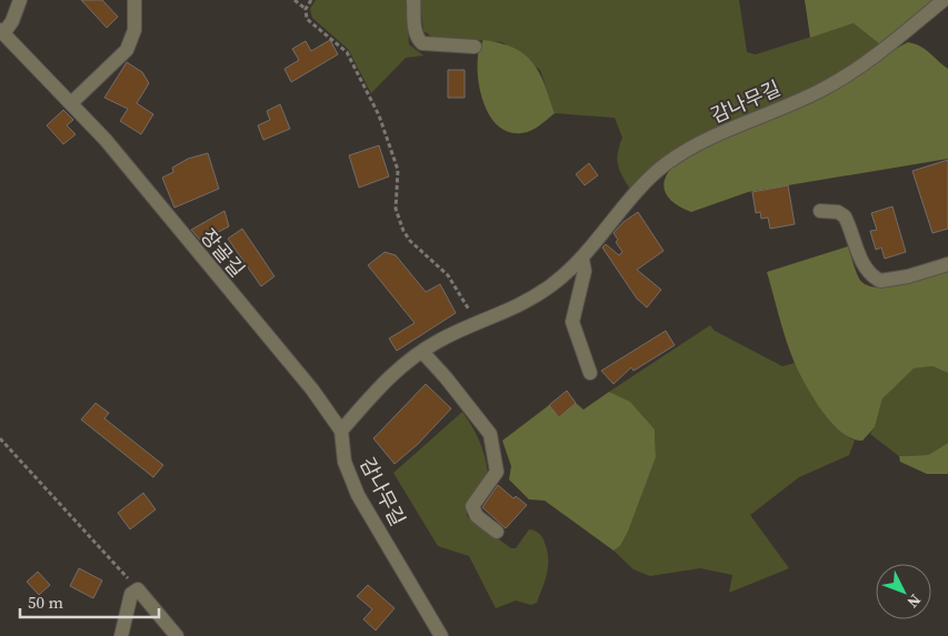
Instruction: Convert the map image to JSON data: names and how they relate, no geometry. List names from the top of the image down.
{
  "streets": {
    "lane": ["감나무길", "장골길"]
  },
  "crossings": [
    ["감나무길", "장골길"]
  ],
  "scale_bar": "50 m",
  "north": "bottom right"
}
